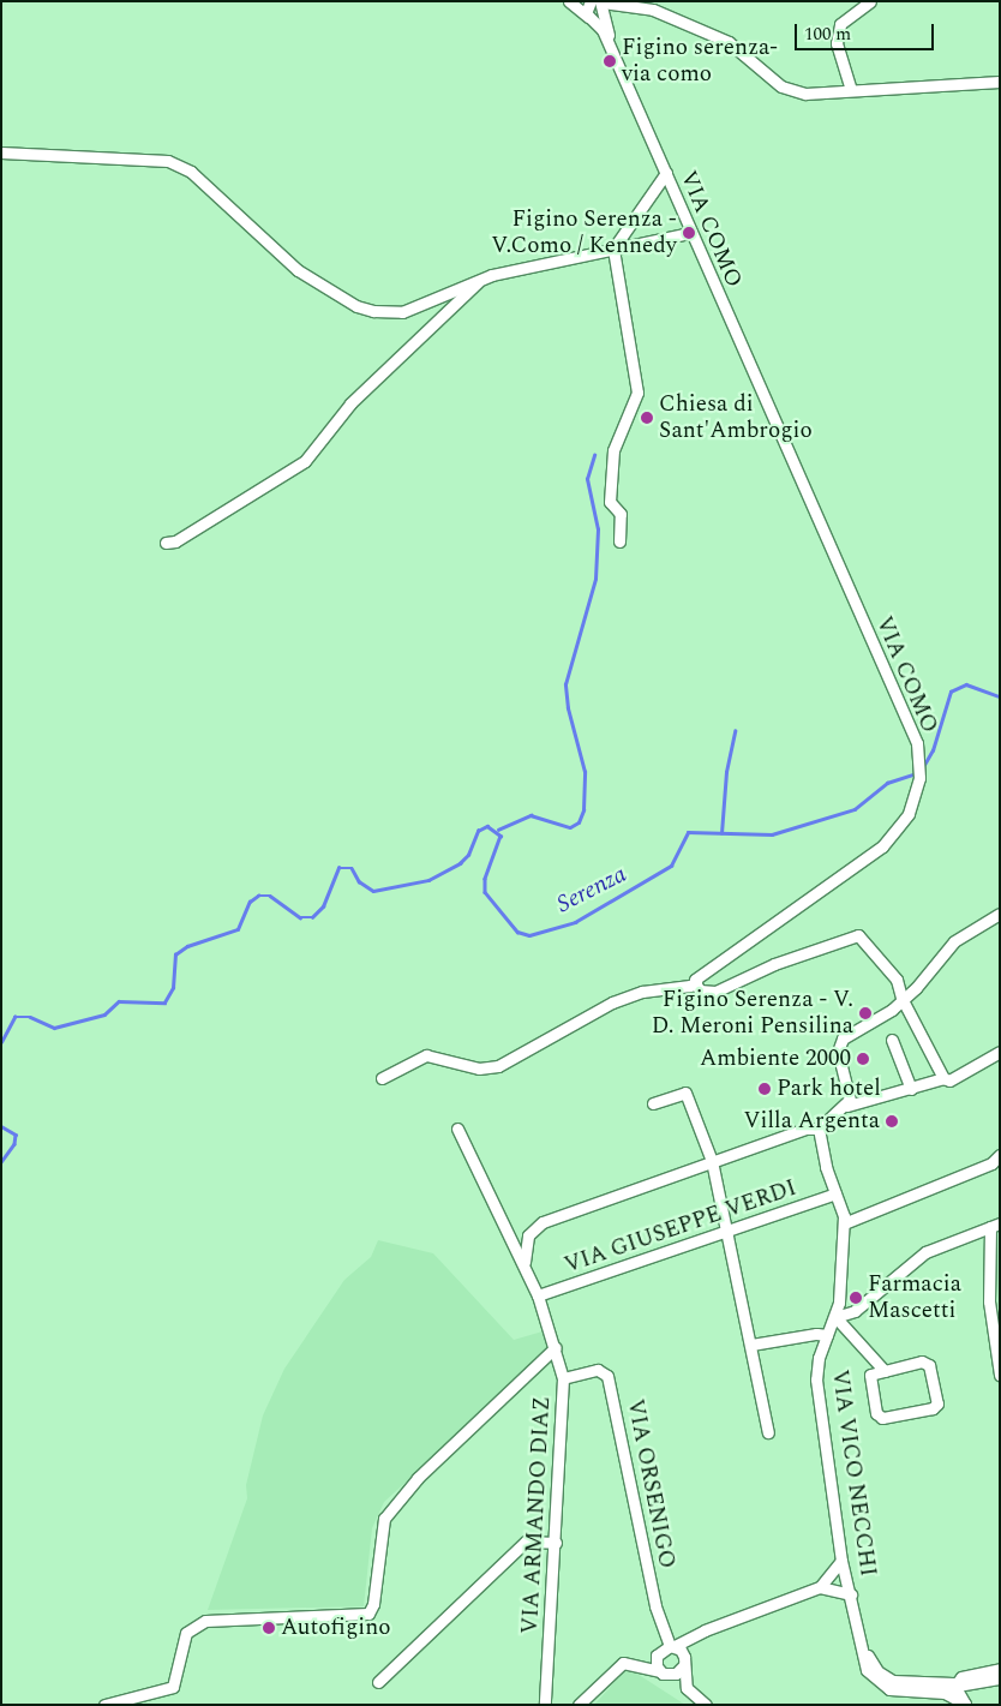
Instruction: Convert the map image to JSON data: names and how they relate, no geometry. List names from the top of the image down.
{
  "streets": {
    "street": [
      "VIA COMO",
      "VIA GIUSEPPE VERDI",
      "VIA VICO NECCHI",
      "VIA ORSENIGO",
      "VIA ARMANDO DIAZ"
    ]
  },
  "crossings": [
    ["VIA GIUSEPPE VERDI", "VIA VICO NECCHI"],
    ["VIA GIUSEPPE VERDI", "VIA ARMANDO DIAZ"],
    ["VIA ORSENIGO", "VIA ARMANDO DIAZ"]
  ],
  "water": ["Serenza"],
  "places": [
    "Figino serenza- via como",
    "Figino Serenza - V.Como / Kennedy",
    "Chiesa di Sant'Ambrogio",
    "Figino Serenza - V. D. Meroni Pensilina",
    "Ambiente 2000",
    "Park hotel",
    "Villa Argenta",
    "Farmacia Mascetti",
    "Autofigino"
  ],
  "scale_bar": "100 m"
}
